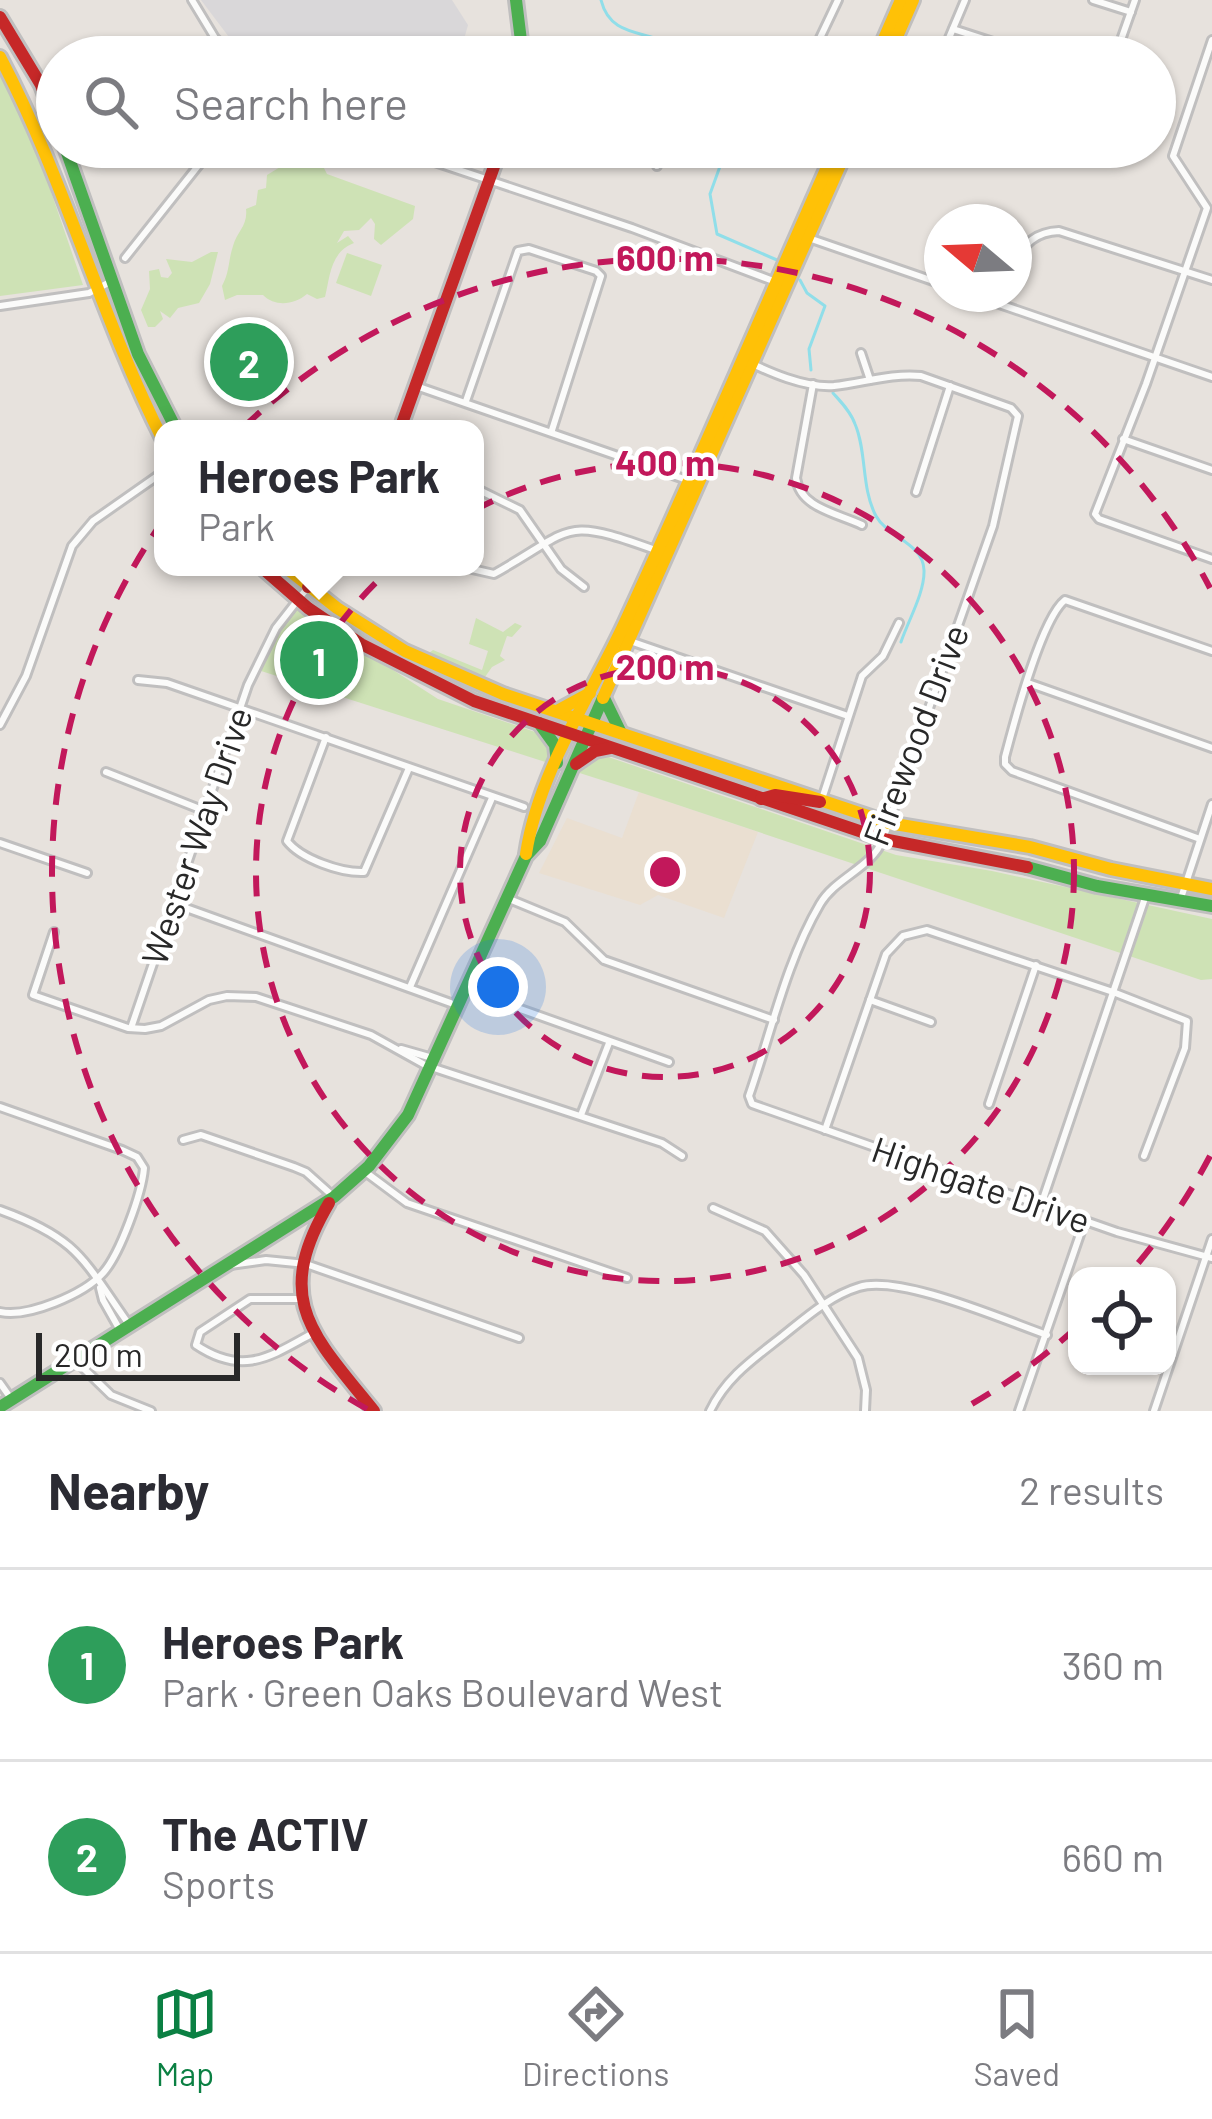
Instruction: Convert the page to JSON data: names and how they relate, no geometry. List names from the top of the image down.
{
  "streets": {
    "street": ["Firewood Drive", "Wester Way Drive", "Highgate Drive"]
  },
  "crossings": [
    ["Firewood Drive", "Highgate Drive"]
  ],
  "scale_bar": "200 m",
  "north": "left",
  "page": {
    "search": "Search here",
    "pins": ["2", "1"],
    "popup": ["Heroes Park", "Park"],
    "scale": "200 m",
    "heading": ["Nearby", "2 results"],
    "list": [
      {
        "mark": "1",
        "name": "Heroes Park",
        "note": "Park · Green Oaks Boulevard West",
        "value": "360 m"
      },
      {
        "mark": "2",
        "name": "The ACTIV",
        "note": "Sports",
        "value": "660 m"
      }
    ],
    "nav": ["Map", "Directions", "Saved"]
  },
  "rings": ["600 m", "400 m", "200 m"]
}
